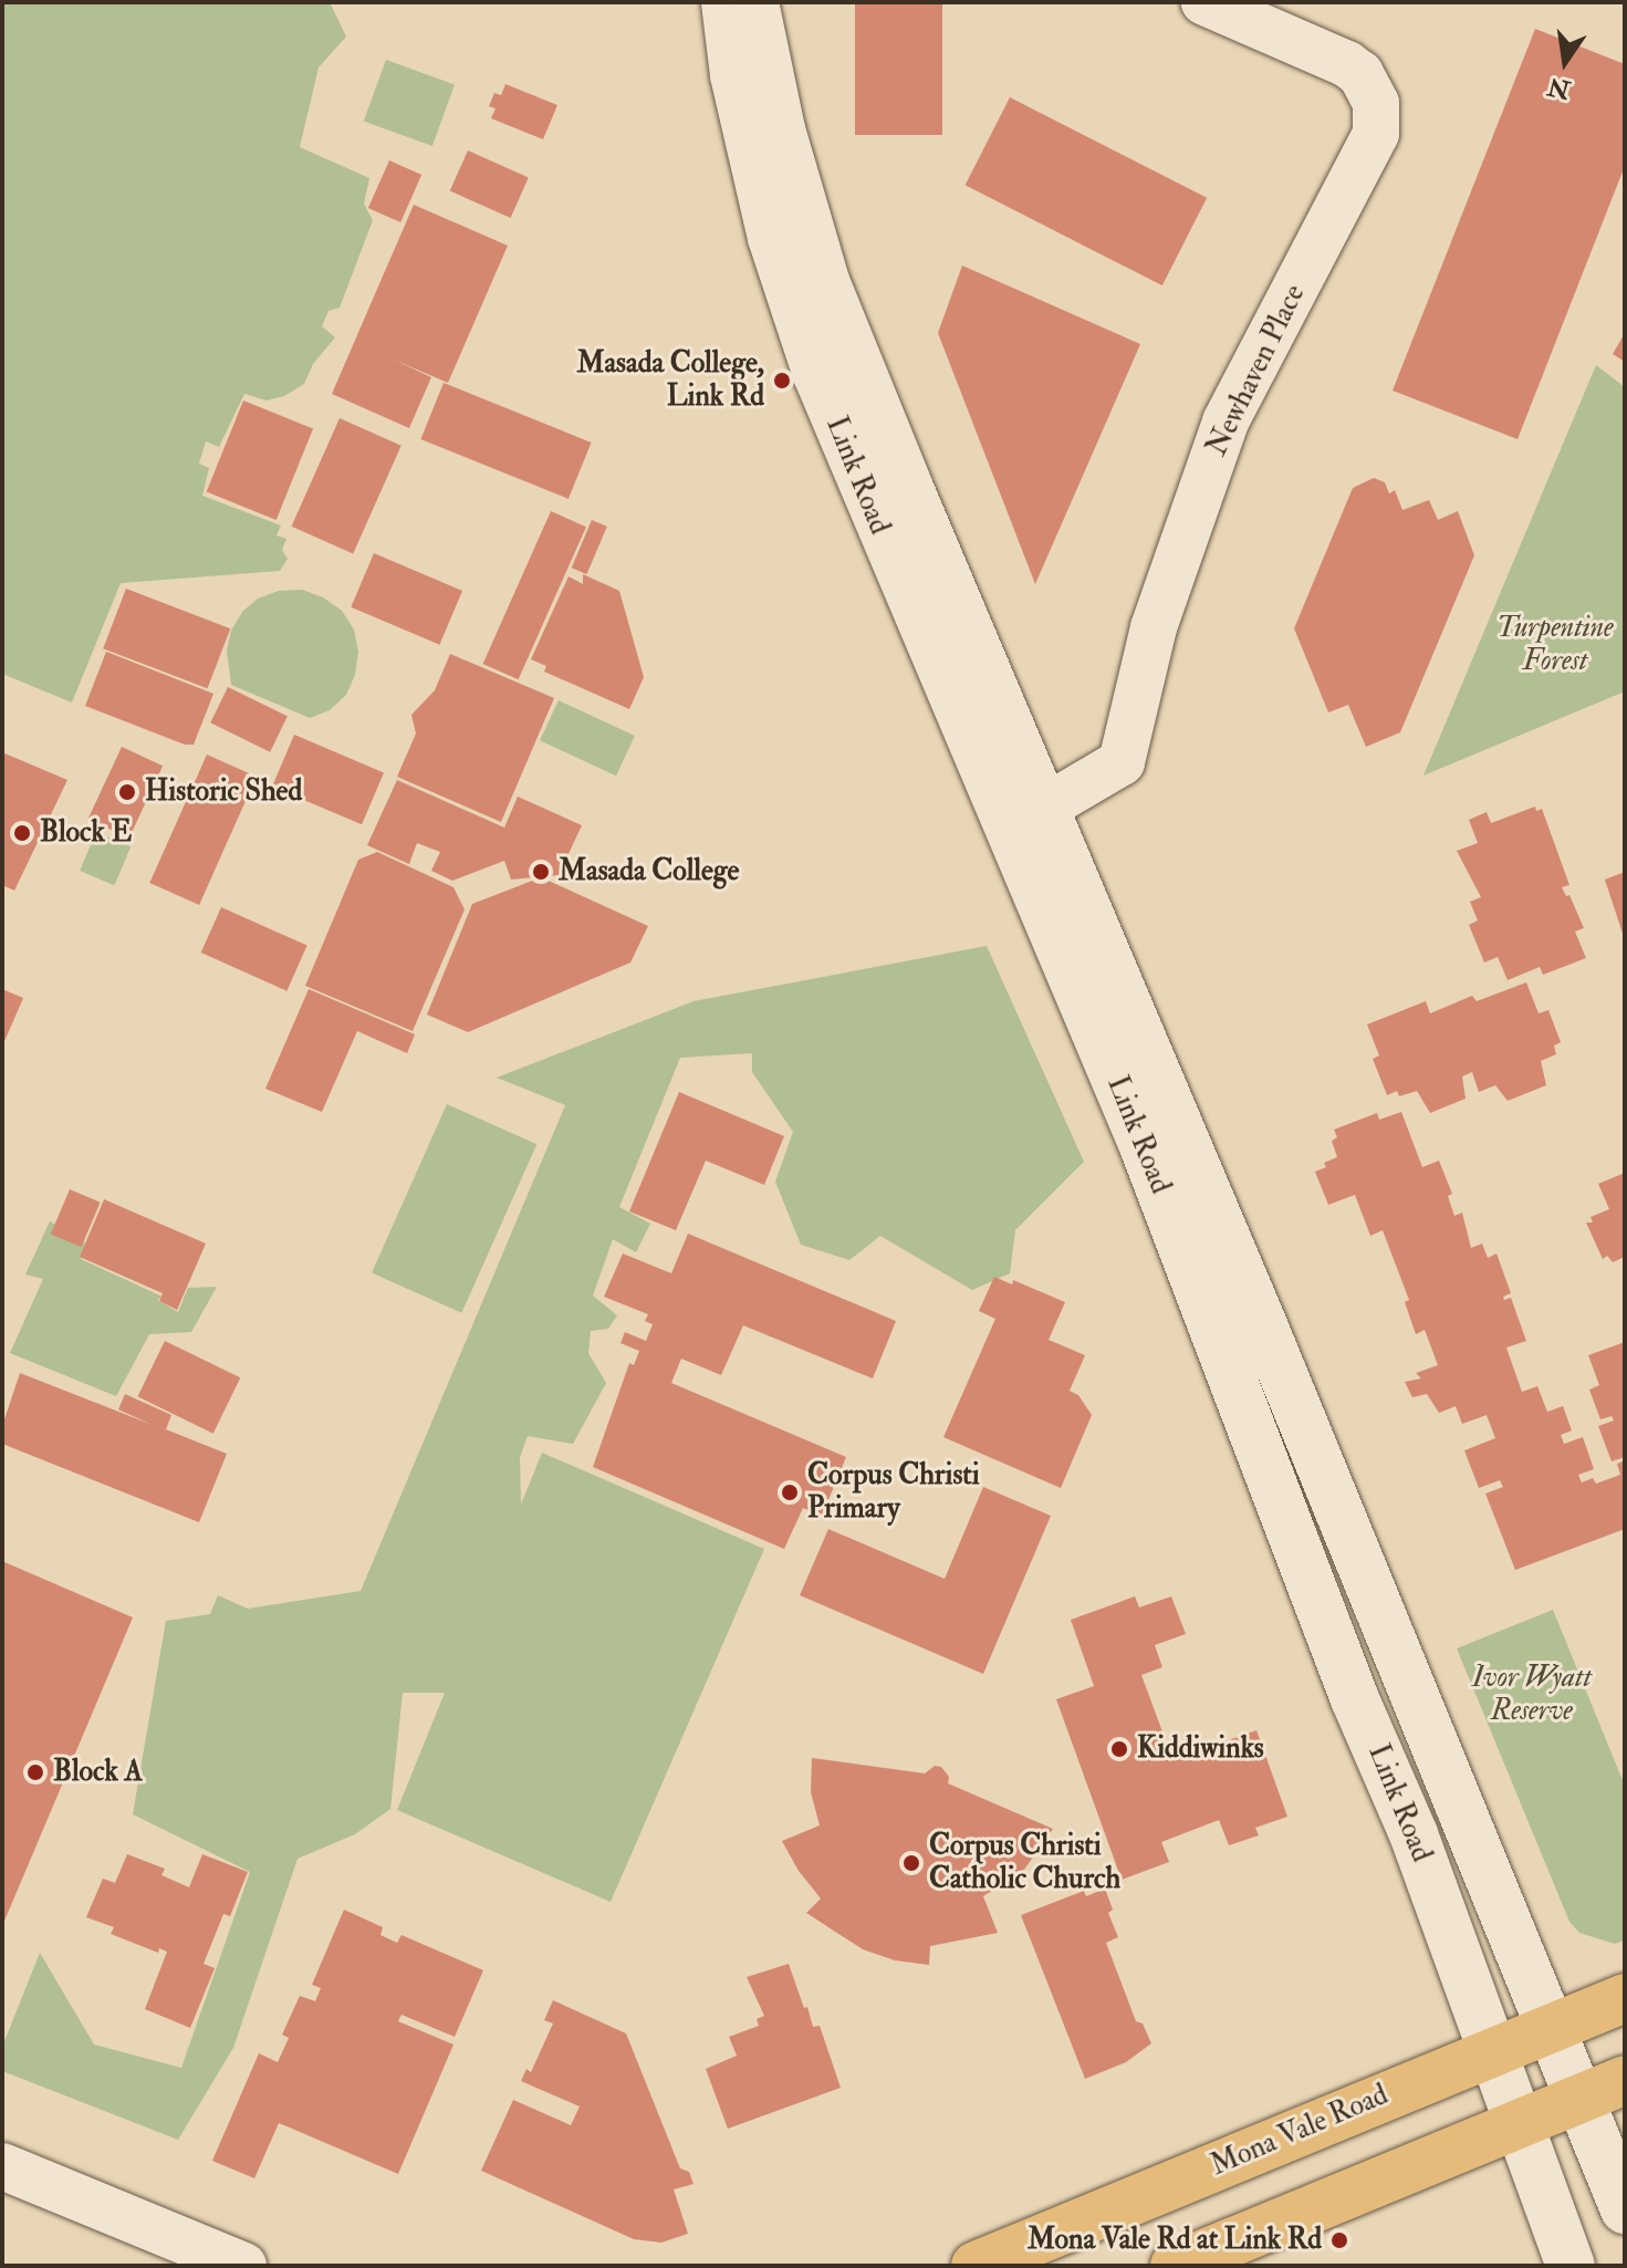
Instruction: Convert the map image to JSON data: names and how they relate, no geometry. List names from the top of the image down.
{
  "streets": {
    "highway": ["Mona Vale Road"],
    "main road": ["Link Road"],
    "street": ["Newhaven Place"]
  },
  "crossings": [
    ["Newhaven Place", "Link Road"],
    ["Link Road", "Mona Vale Road"]
  ],
  "parks": ["Turpentine Forest", "Ivor Wyatt Reserve"],
  "places": [
    "Masada College, Link Rd",
    "Historic Shed",
    "Block E",
    "Masada College",
    "Corpus Christi Primary",
    "Kiddiwinks",
    "Block A",
    "Corpus Christi Catholic Church",
    "Mona Vale Rd at Link Rd"
  ],
  "north": "bottom"
}
